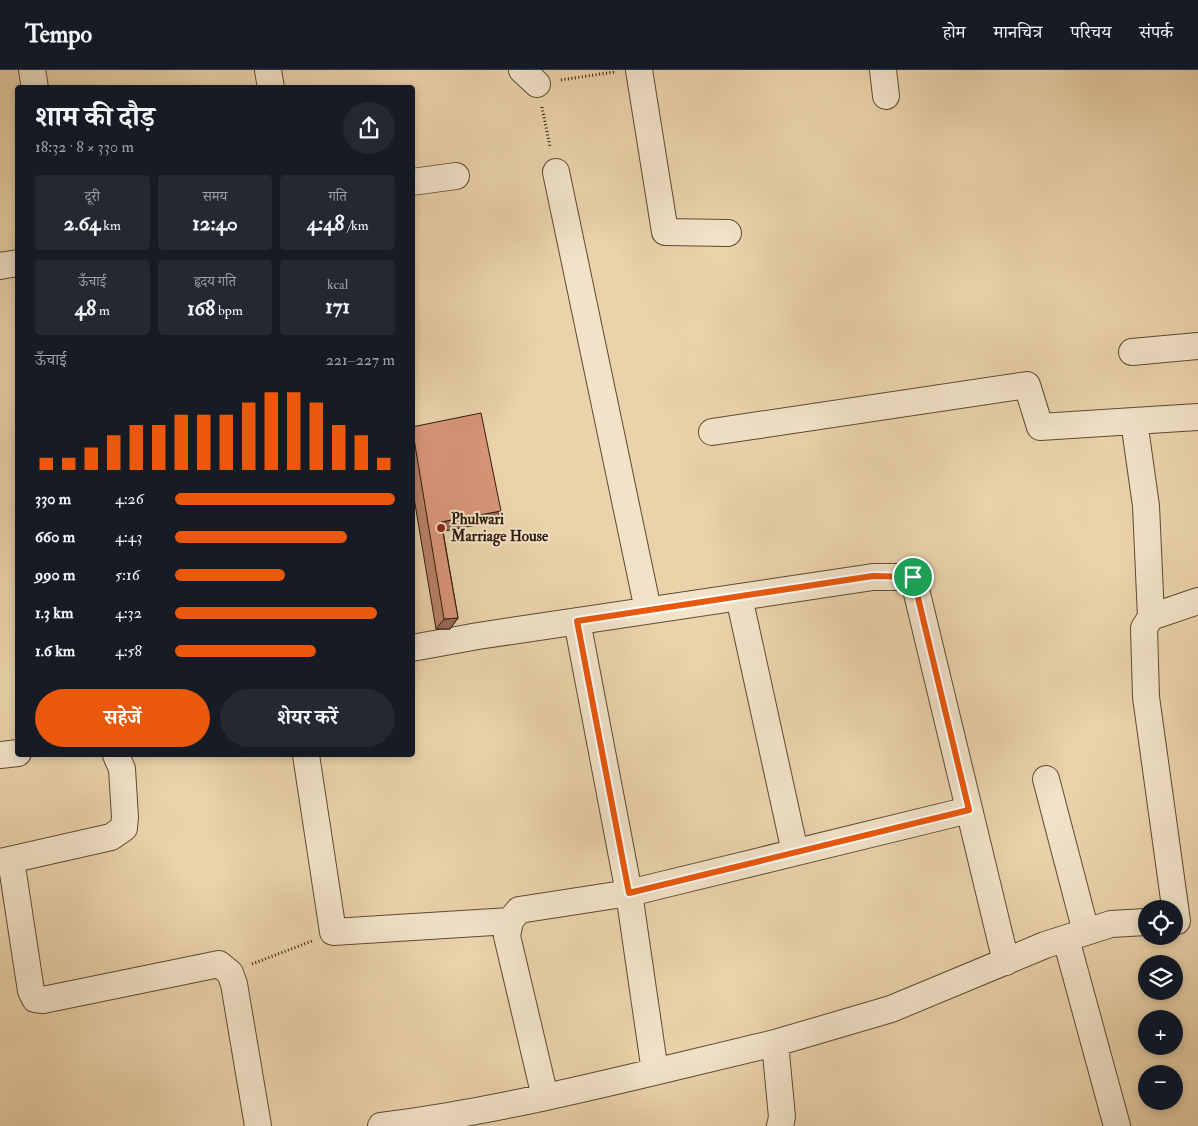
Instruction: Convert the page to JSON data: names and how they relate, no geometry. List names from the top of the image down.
{
  "places": ["Phulwari Marriage House"],
  "page": {
    "header": "Tempo",
    "nav": [
      "होम",
      "मानचित्र",
      "परिचय",
      "संपर्क"
    ],
    "heading": ["शाम की दौड़", "18:32 · 8 × 330 m"],
    "stats": [
      ["दूरी", "2.64 km"],
      ["समय", "12:40"],
      ["गति", "4:48 /km"],
      ["ऊँचाई", "48 m"],
      ["हृदय गति", "168 bpm"],
      ["kcal", "171"]
    ],
    "chart": ["ऊँचाई", "221–227 m"],
    "list": [
      {
        "name": "330 m",
        "note": "4:26"
      },
      {
        "name": "660 m",
        "note": "4:43"
      },
      {
        "name": "990 m",
        "note": "5:16"
      },
      {
        "name": "1.3 km",
        "note": "4:32"
      },
      {
        "name": "1.6 km",
        "note": "4:58"
      }
    ],
    "buttons": ["सहेजें", "शेयर करें"],
    "map_buttons": ["+", "−"]
  }
}
